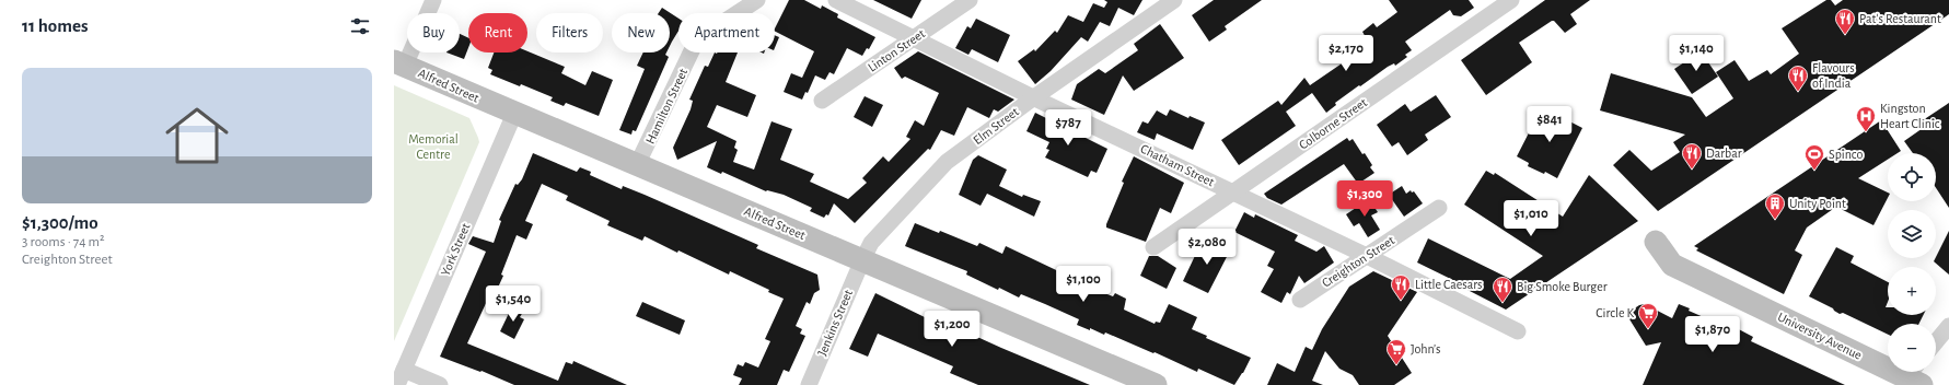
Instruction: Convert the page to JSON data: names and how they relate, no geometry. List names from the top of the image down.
{
  "streets": {
    "street": [
      "Linton Street",
      "Alfred Street",
      "Hamilton Street",
      "Colborne Street",
      "Elm Street",
      "Chatham Street",
      "York Street",
      "Creighton Street",
      "Jenkins Street",
      "University Avenue"
    ]
  },
  "crossings": [
    ["Linton Street", "Chatham Street"],
    ["Alfred Street", "Hamilton Street"],
    ["Alfred Street", "Elm Street"],
    ["Alfred Street", "York Street"],
    ["Alfred Street", "Jenkins Street"],
    ["Colborne Street", "Chatham Street"],
    ["Elm Street", "Chatham Street"],
    ["Elm Street", "Jenkins Street"],
    ["Chatham Street", "Creighton Street"]
  ],
  "parks": ["Memorial Centre"],
  "places": {
    "restaurant": [
      "Pat's Restaurant",
      "Flavours of India",
      "Darbar",
      "Little Caesars",
      "Big Smoke Burger"
    ],
    "hospital": ["Kingston Heart Clinic"],
    "sports": ["Spinco"],
    "building": ["Unity Point"],
    "supermarket": ["Circle K", "John’s"]
  },
  "page": {
    "heading": "11 homes",
    "chip": [
      "Buy",
      "Rent",
      "Filters",
      "New",
      "Apartment"
    ],
    "price": [
      "$2,170",
      "$1,140",
      "$841",
      "$787",
      "$1,300",
      "$1,010",
      "$2,080",
      "$1,100",
      "$1,540",
      "$1,200",
      "$1,870"
    ],
    "list": [
      {
        "name": "$1,300/mo",
        "note": "3 rooms · 74 m² · Creighton Street"
      }
    ],
    "map_buttons": ["+", "−"]
  }
}
